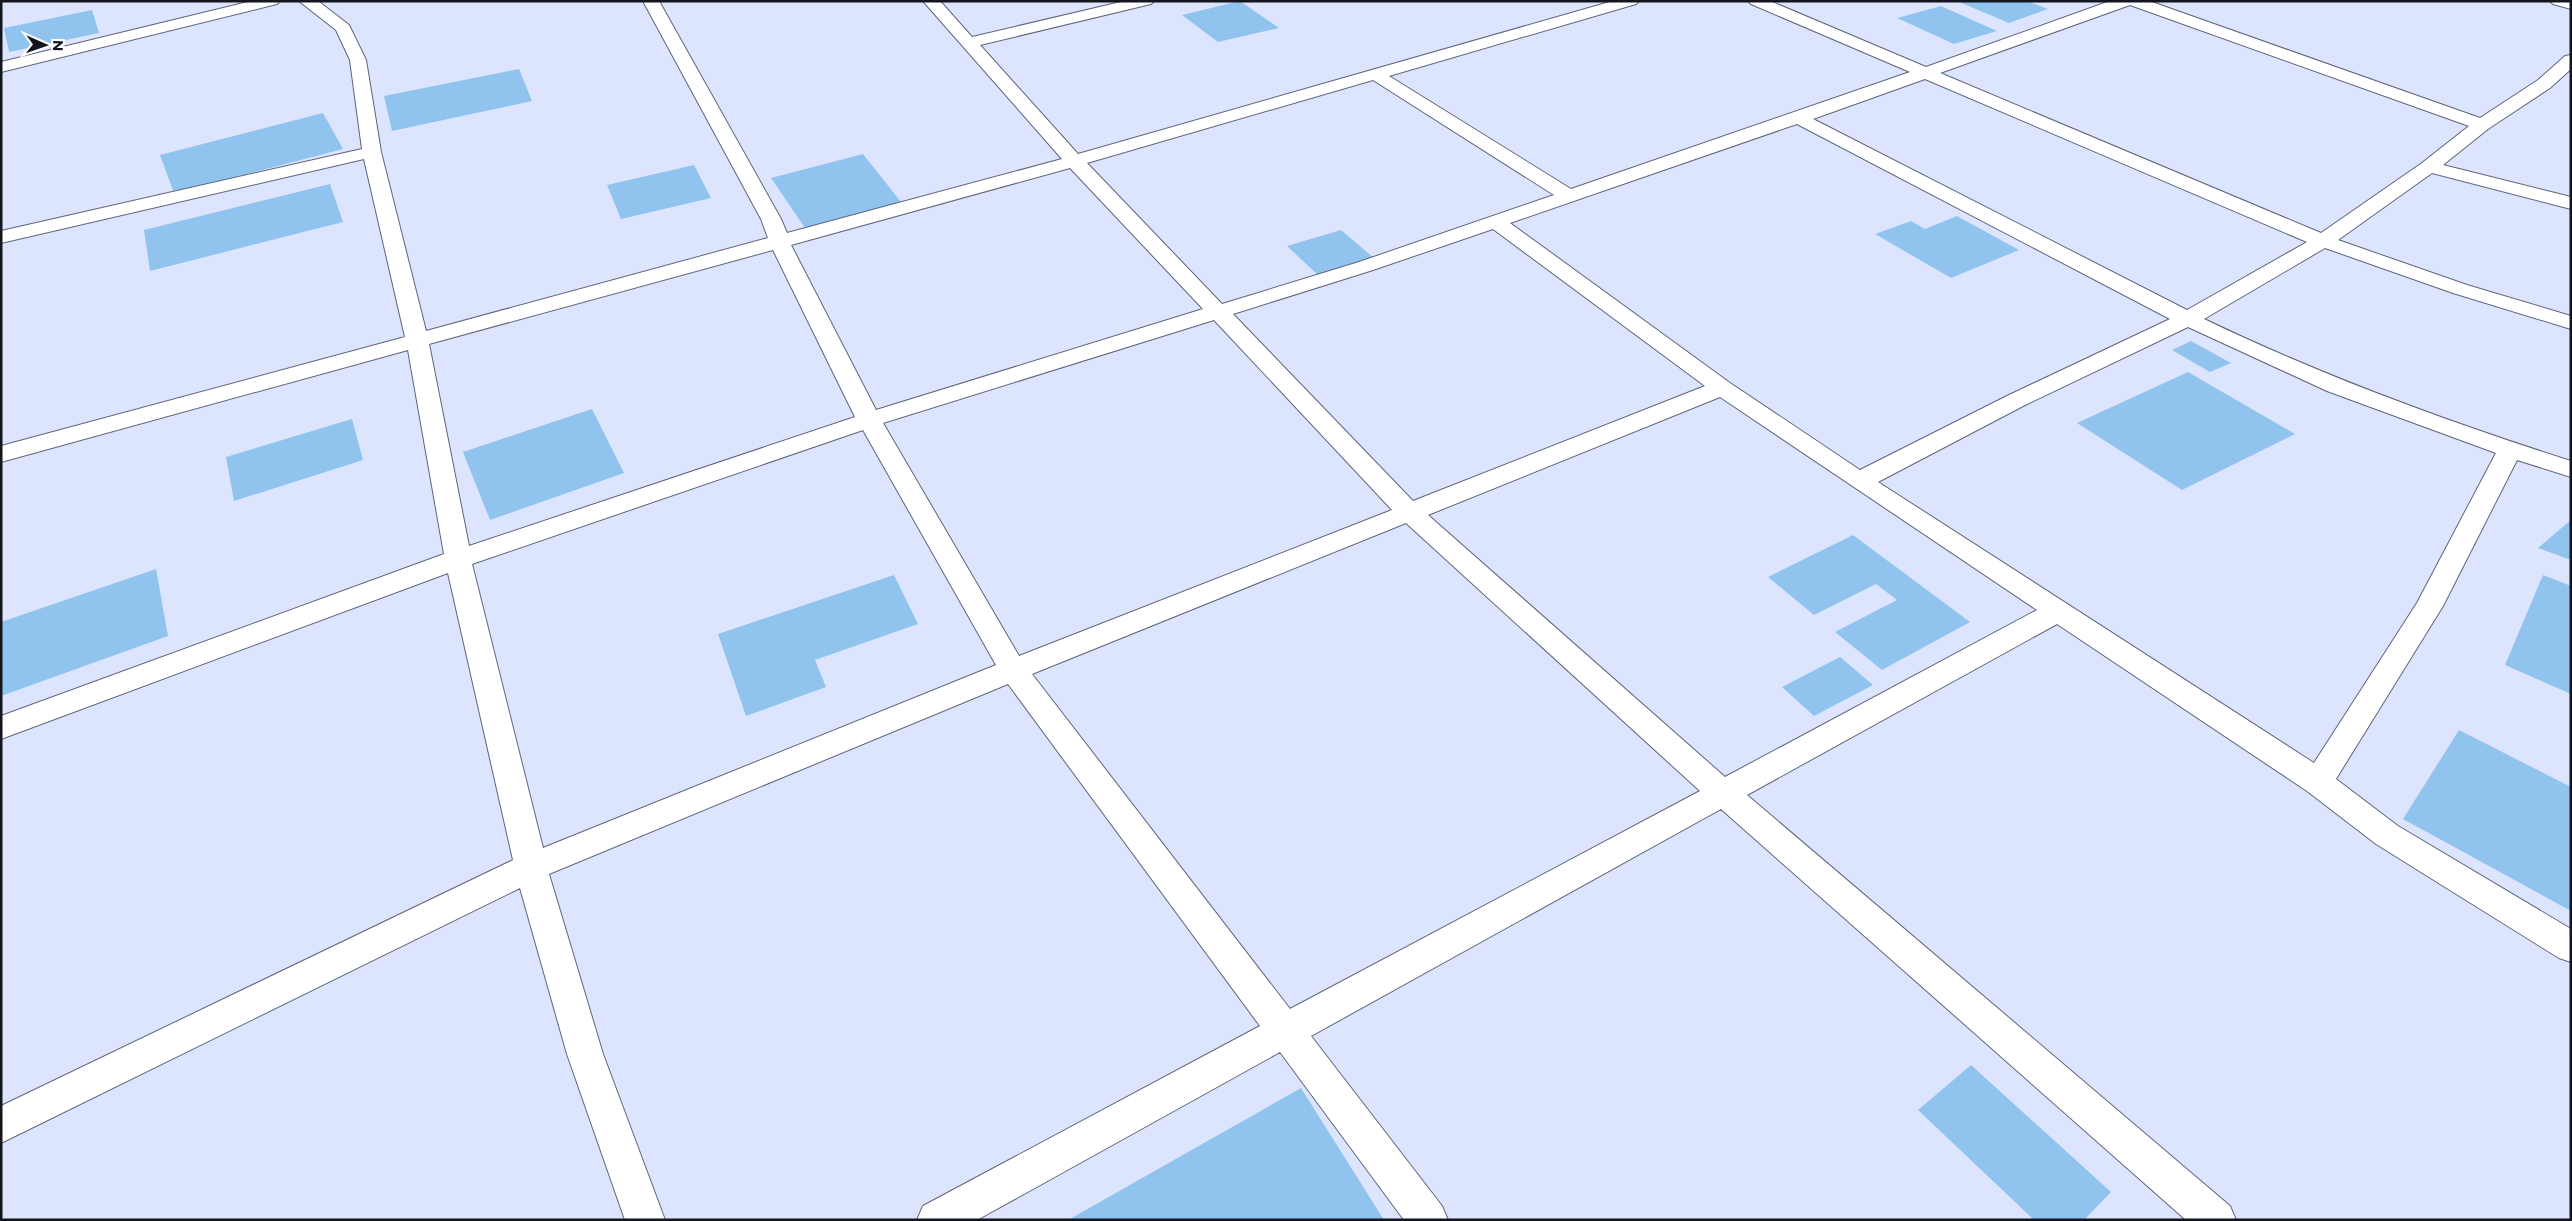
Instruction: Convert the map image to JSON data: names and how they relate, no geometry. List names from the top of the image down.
{
  "north": "right"
}
